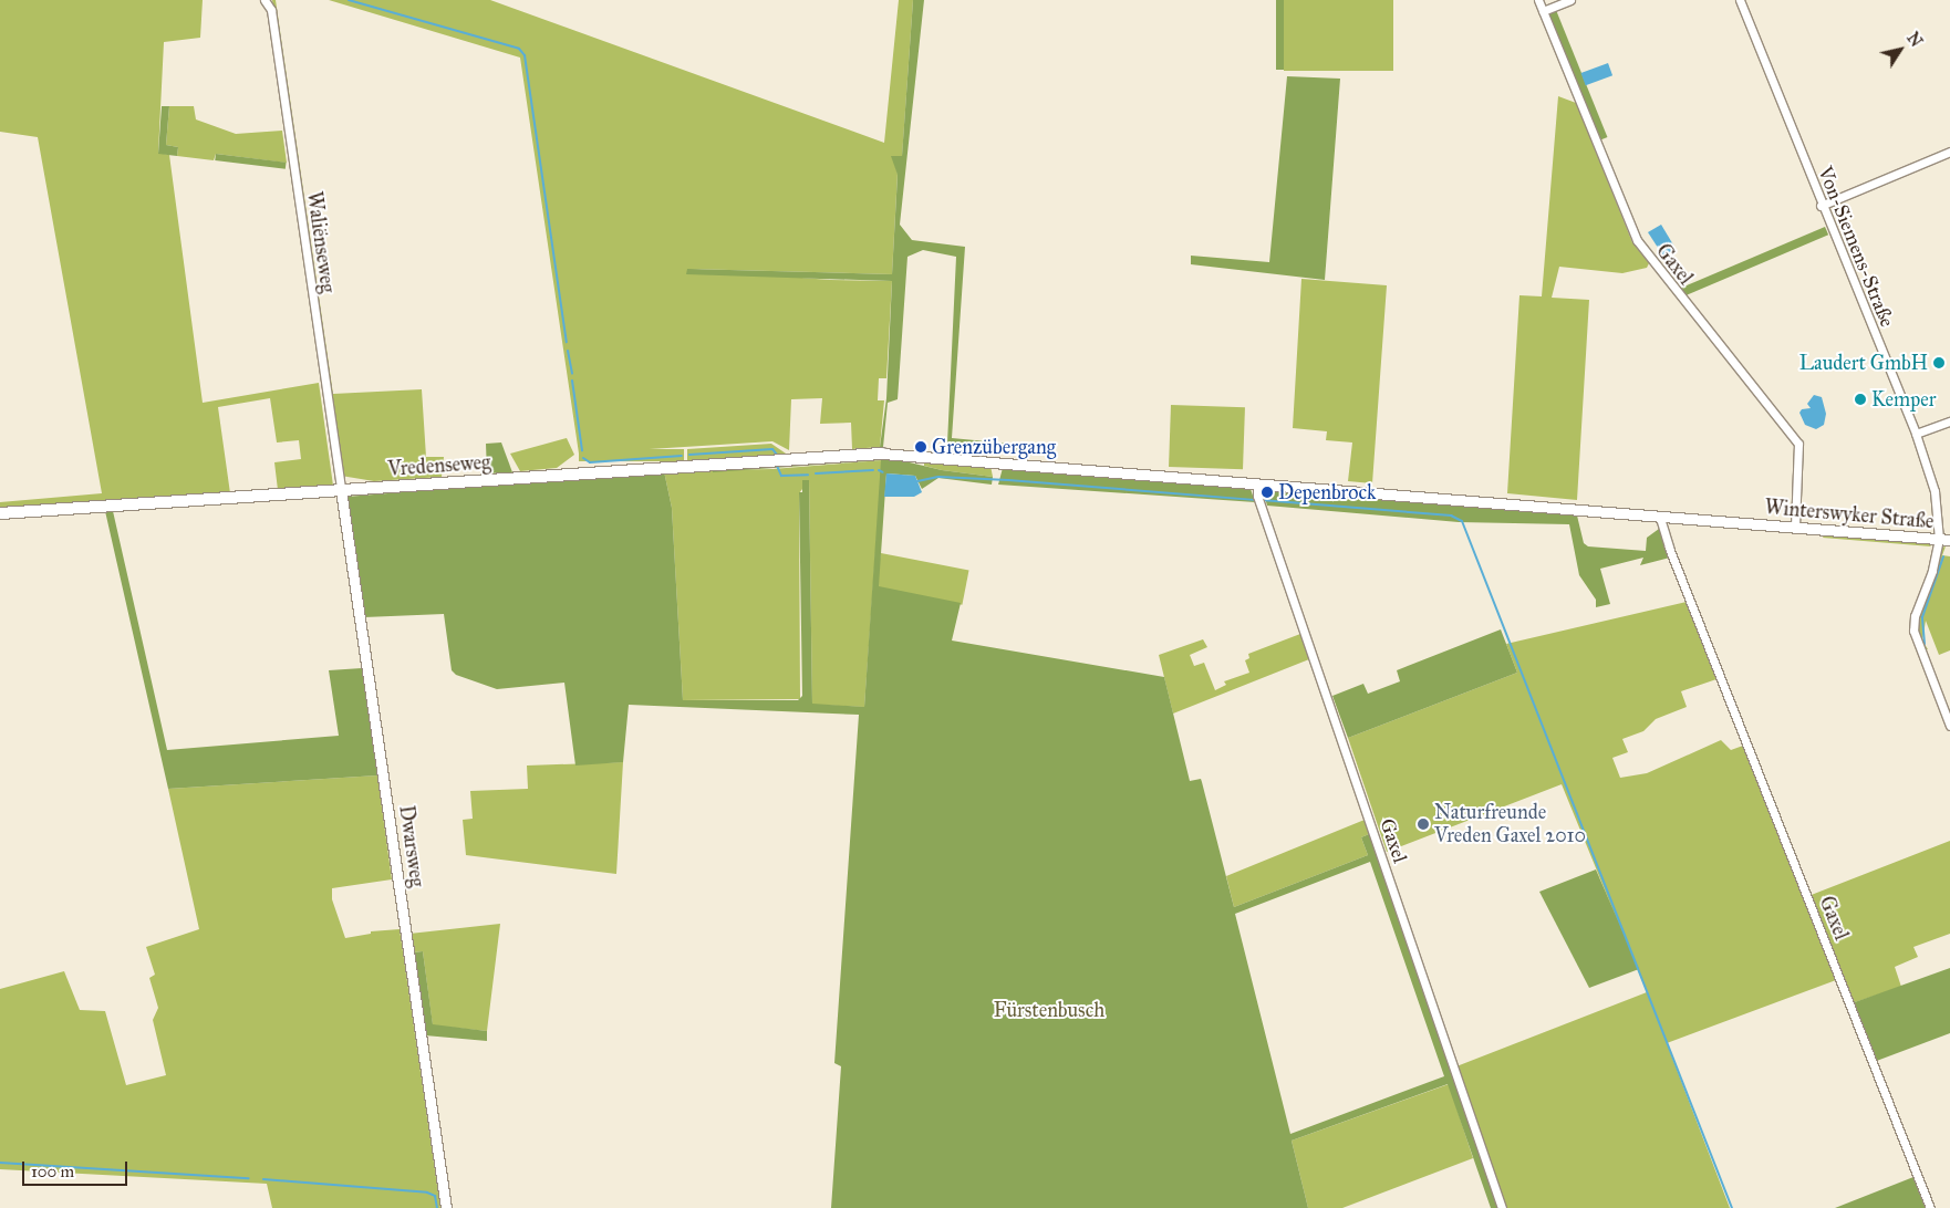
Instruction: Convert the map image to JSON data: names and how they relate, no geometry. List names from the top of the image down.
{
  "streets": {
    "main road": ["Vredenseweg"],
    "street": [
      "Waliënseweg",
      "Von-Siemens-Straße",
      "Gaxel",
      "Winterswyker Straße",
      "Dwarsweg"
    ]
  },
  "crossings": [
    ["Waliënseweg", "Vredenseweg"],
    ["Waliënseweg", "Dwarsweg"],
    ["Von-Siemens-Straße", "Winterswyker Straße"],
    ["Gaxel", "Winterswyker Straße"],
    ["Vredenseweg", "Winterswyker Straße"],
    ["Vredenseweg", "Dwarsweg"]
  ],
  "parks": ["Fürstenbusch"],
  "places": [
    "Laudert GmbH",
    "Kemper",
    "Grenzübergang",
    "Depenbrock",
    "Naturfreunde Vreden Gaxel 2010"
  ],
  "scale_bar": "100 m",
  "north": "top right"
}
